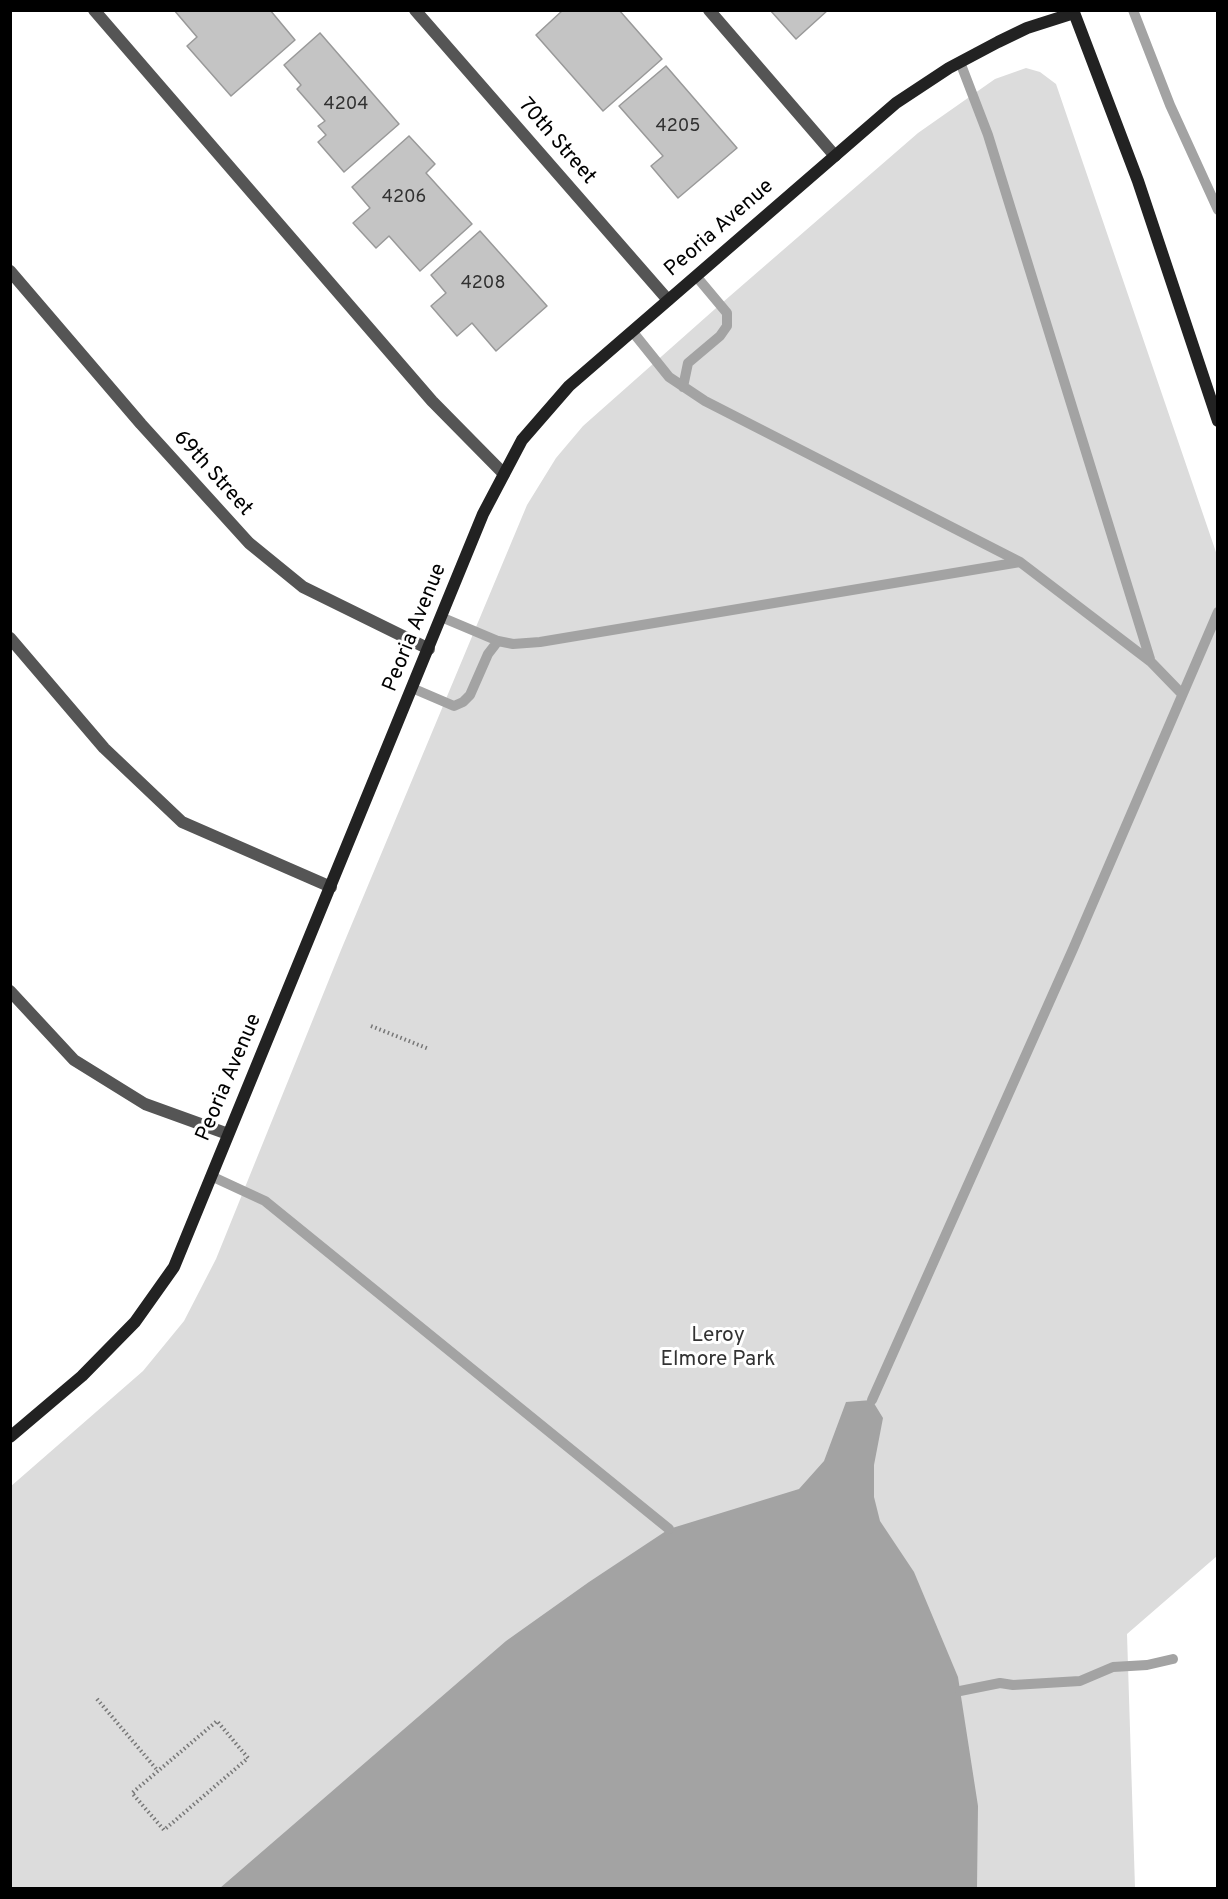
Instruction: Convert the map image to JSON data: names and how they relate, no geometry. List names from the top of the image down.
{
  "streets": {
    "street": ["70th Street", "Peoria Avenue", "69th Street"]
  },
  "crossings": [
    ["70th Street", "Peoria Avenue"],
    ["Peoria Avenue", "69th Street"]
  ],
  "parks": ["Leroy Elmore Park"],
  "house_numbers": [
    "4204",
    "4205",
    "4206",
    "4208"
  ]
}
